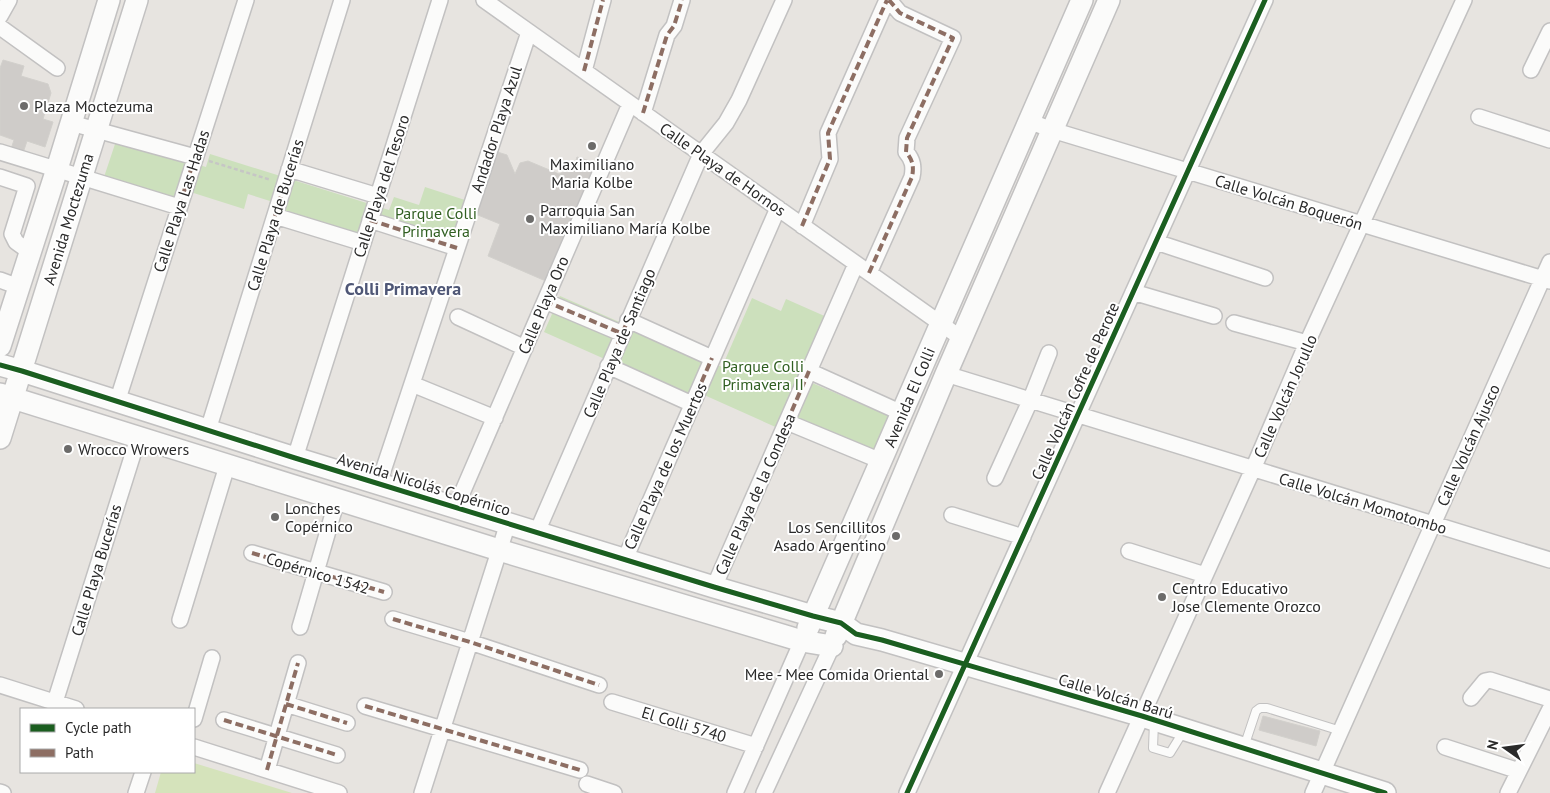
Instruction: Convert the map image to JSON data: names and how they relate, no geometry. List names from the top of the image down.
{
  "streets": {
    "street": [
      "Andador Playa Azul",
      "Calle Playa de Hornos",
      "Calle Playa del Tesoro",
      "Calle Playa Las Hadas",
      "Calle Volcán Boquerón",
      "Calle Playa de Bucerías",
      "Avenida Moctezuma",
      "Calle Playa Oro",
      "Calle Playa de Santiago",
      "Calle Volcán Cofre de Perote",
      "Calle Volcán Jorullo",
      "Avenida El Colli",
      "Calle Volcán Ajusco",
      "Calle Playa de los Muertos",
      "Avenida Nicolás Copérnico",
      "Calle Playa de la Condesa",
      "Calle Volcán Momotombo",
      "Calle Playa Bucerías",
      "Copérnico 1542",
      "Calle Volcán Barú",
      "El Colli 5740"
    ]
  },
  "crossings": [
    ["Andador Playa Azul", "Calle Playa de Hornos"],
    ["Andador Playa Azul", "Avenida Nicolás Copérnico"],
    ["Calle Playa de Hornos", "Calle Playa Oro"],
    ["Calle Playa de Hornos", "Calle Playa de Santiago"],
    ["Calle Playa de Hornos", "Avenida El Colli"],
    ["Calle Playa de Hornos", "Calle Playa de los Muertos"],
    ["Calle Playa de Hornos", "Calle Playa de la Condesa"],
    ["Calle Playa del Tesoro", "Avenida Nicolás Copérnico"],
    ["Calle Playa Las Hadas", "Avenida Nicolás Copérnico"],
    ["Calle Volcán Boquerón", "Calle Volcán Cofre de Perote"],
    ["Calle Volcán Boquerón", "Calle Volcán Jorullo"],
    ["Calle Volcán Boquerón", "Avenida El Colli"],
    ["Calle Volcán Boquerón", "Calle Volcán Ajusco"],
    ["Calle Playa de Bucerías", "Avenida Nicolás Copérnico"],
    ["Avenida Moctezuma", "Avenida Nicolás Copérnico"],
    ["Calle Playa Oro", "Avenida Nicolás Copérnico"],
    ["Calle Playa de Santiago", "Avenida Nicolás Copérnico"],
    ["Calle Volcán Cofre de Perote", "Calle Volcán Momotombo"],
    ["Calle Volcán Cofre de Perote", "Calle Volcán Barú"],
    ["Calle Volcán Jorullo", "Calle Volcán Momotombo"],
    ["Calle Volcán Jorullo", "Calle Volcán Barú"],
    ["Avenida El Colli", "Avenida Nicolás Copérnico"],
    ["Avenida El Colli", "Calle Volcán Momotombo"],
    ["Avenida El Colli", "Calle Volcán Barú"],
    ["Avenida El Colli", "El Colli 5740"],
    ["Calle Volcán Ajusco", "Calle Volcán Momotombo"],
    ["Calle Volcán Ajusco", "Calle Volcán Barú"],
    ["Calle Playa de los Muertos", "Avenida Nicolás Copérnico"],
    ["Avenida Nicolás Copérnico", "Calle Playa de la Condesa"],
    ["Avenida Nicolás Copérnico", "Calle Volcán Barú"]
  ],
  "districts": ["Colli Primavera"],
  "parks": ["Parque Colli Primavera", "Parque Colli Primavera II"],
  "places": [
    "Plaza Moctezuma",
    "Maximiliano Maria Kolbe",
    "Parroquia San Maximiliano María Kolbe",
    "Wrocco Wrowers",
    "Lonches Copérnico",
    "Los Sencillitos Asado Argentino",
    "Centro Educativo Jose Clemente Orozco",
    "Mee - Mee Comida Oriental"
  ],
  "legend": ["Cycle path", "Path"],
  "north": "left"
}
